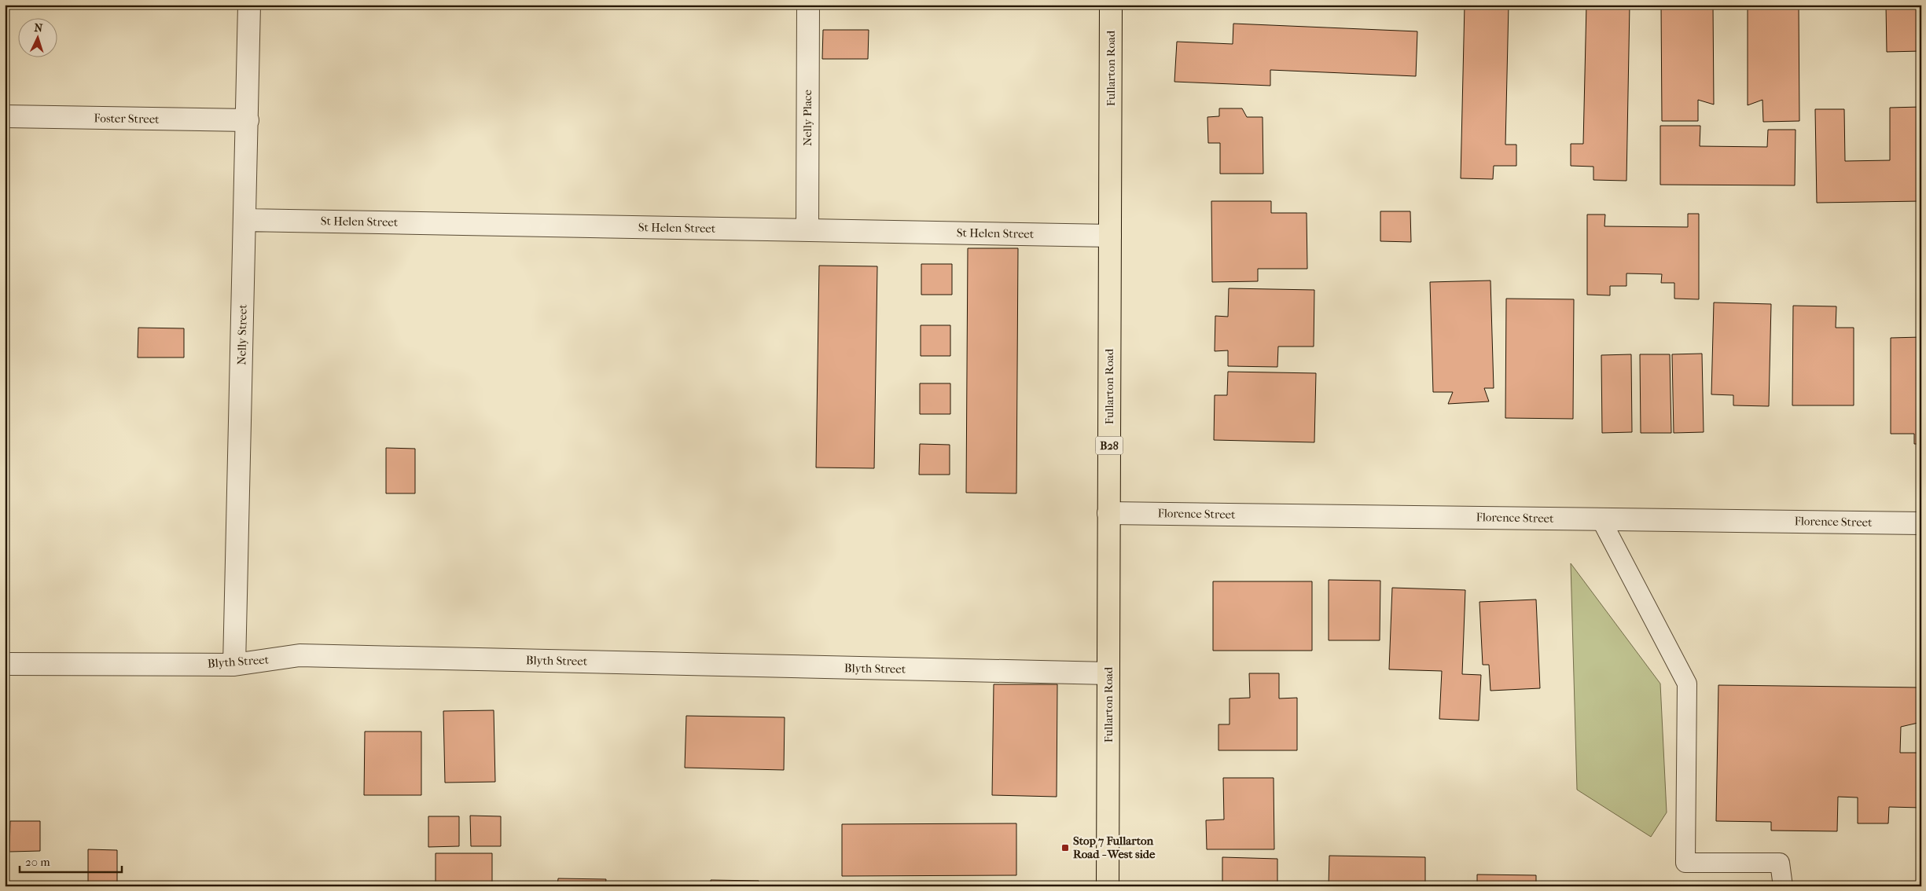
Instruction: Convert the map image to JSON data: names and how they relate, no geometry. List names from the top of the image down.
{
  "streets": {
    "main road": ["Fullarton Road", "B28"],
    "street": [
      "Nelly Place",
      "Foster Street",
      "St Helen Street",
      "Nelly Street",
      "Florence Street",
      "Blyth Street"
    ]
  },
  "crossings": [
    ["Fullarton Road", "St Helen Street"],
    ["Fullarton Road", "Florence Street"],
    ["Fullarton Road", "Blyth Street"],
    ["Nelly Place", "St Helen Street"],
    ["Foster Street", "Nelly Street"],
    ["St Helen Street", "Nelly Street"],
    ["Nelly Street", "Blyth Street"]
  ],
  "places": {
    "transit": ["Stop 7 Fullarton Road - West side"]
  },
  "scale_bar": "20 m",
  "north": "top"
}
